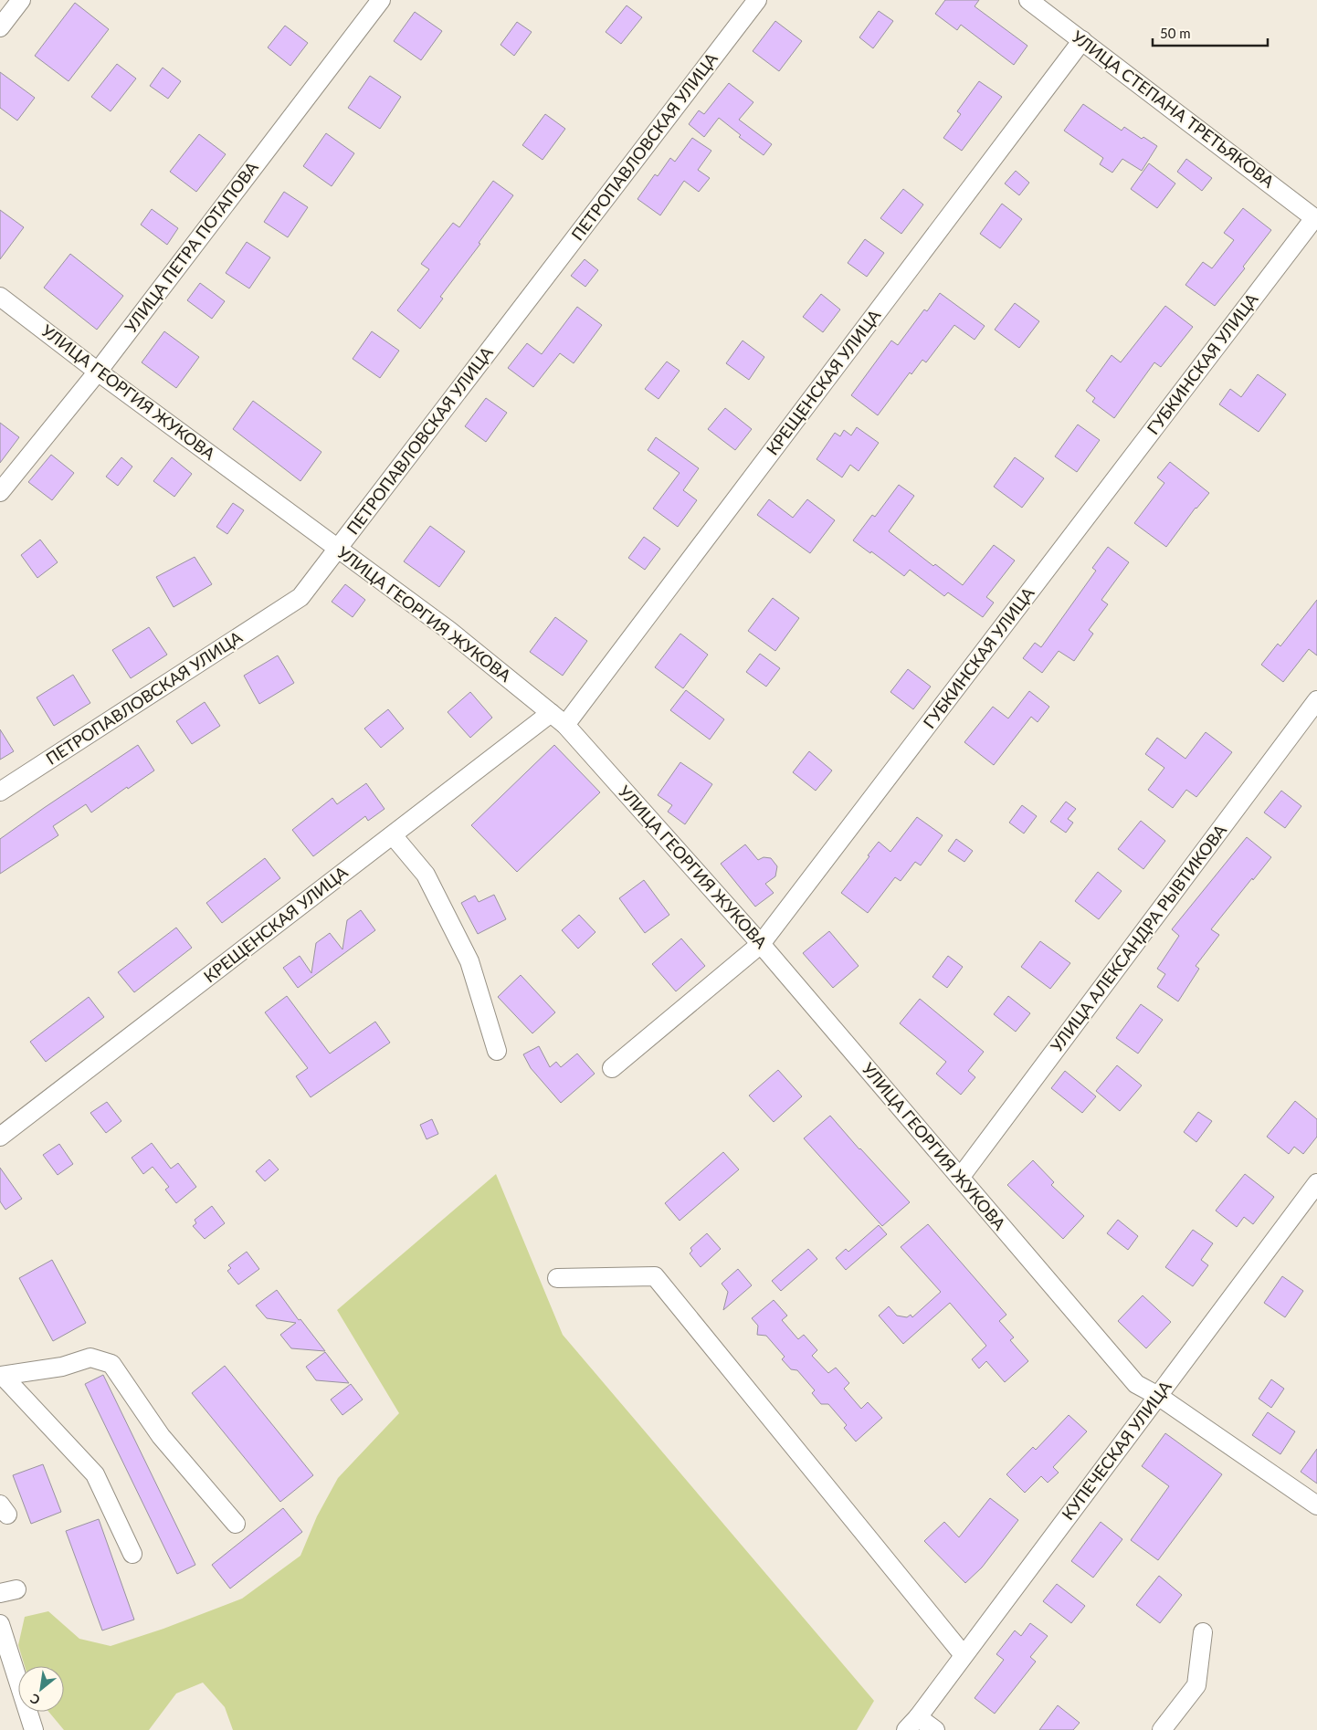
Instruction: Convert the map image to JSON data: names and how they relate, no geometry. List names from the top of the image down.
{
  "streets": {
    "street": [
      "УЛИЦА СТЕПАНА ТРЕТЬЯКОВА",
      "ПЕТРОПАВЛОВСКАЯ УЛИЦА",
      "УЛИЦА ПЕТРА ПОТАПОВА",
      "ГУБКИНСКАЯ УЛИЦА",
      "КРЕЩЕНСКАЯ УЛИЦА",
      "УЛИЦА ГЕОРГИЯ ЖУКОВА",
      "УЛИЦА АЛЕКСАНДРА РЫВТИКОВА",
      "КУПЕЧЕСКАЯ УЛИЦА"
    ]
  },
  "crossings": [
    ["УЛИЦА СТЕПАНА ТРЕТЬЯКОВА", "ГУБКИНСКАЯ УЛИЦА"],
    ["УЛИЦА СТЕПАНА ТРЕТЬЯКОВА", "КРЕЩЕНСКАЯ УЛИЦА"],
    ["ПЕТРОПАВЛОВСКАЯ УЛИЦА", "УЛИЦА ГЕОРГИЯ ЖУКОВА"],
    ["УЛИЦА ПЕТРА ПОТАПОВА", "УЛИЦА ГЕОРГИЯ ЖУКОВА"],
    ["ГУБКИНСКАЯ УЛИЦА", "УЛИЦА ГЕОРГИЯ ЖУКОВА"],
    ["КРЕЩЕНСКАЯ УЛИЦА", "УЛИЦА ГЕОРГИЯ ЖУКОВА"],
    ["УЛИЦА ГЕОРГИЯ ЖУКОВА", "УЛИЦА АЛЕКСАНДРА РЫВТИКОВА"],
    ["УЛИЦА ГЕОРГИЯ ЖУКОВА", "КУПЕЧЕСКАЯ УЛИЦА"]
  ],
  "scale_bar": "50 m",
  "north": "bottom left"
}
